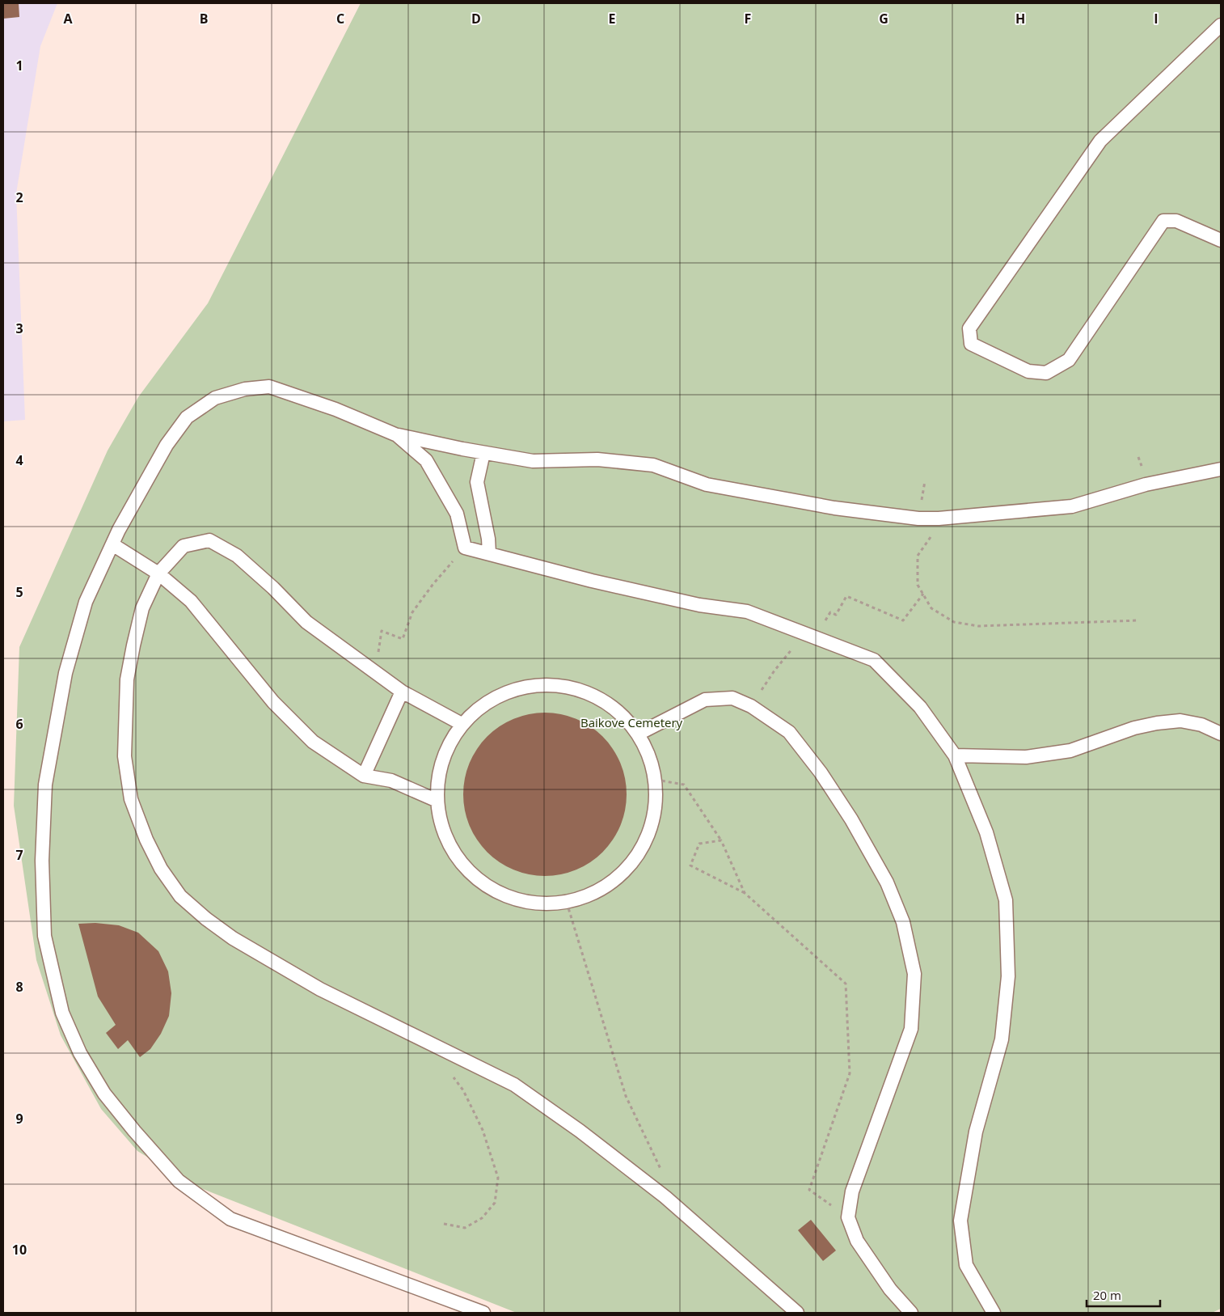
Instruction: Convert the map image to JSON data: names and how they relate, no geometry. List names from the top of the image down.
{
  "parks": ["Baikove Cemetery"],
  "scale_bar": "20 m",
  "grid": {
    "columns": [
      "A",
      "B",
      "C",
      "D",
      "E",
      "F",
      "G",
      "H",
      "I"
    ],
    "rows": [
      "1",
      "2",
      "3",
      "4",
      "5",
      "6",
      "7",
      "8",
      "9",
      "10"
    ]
  }
}
